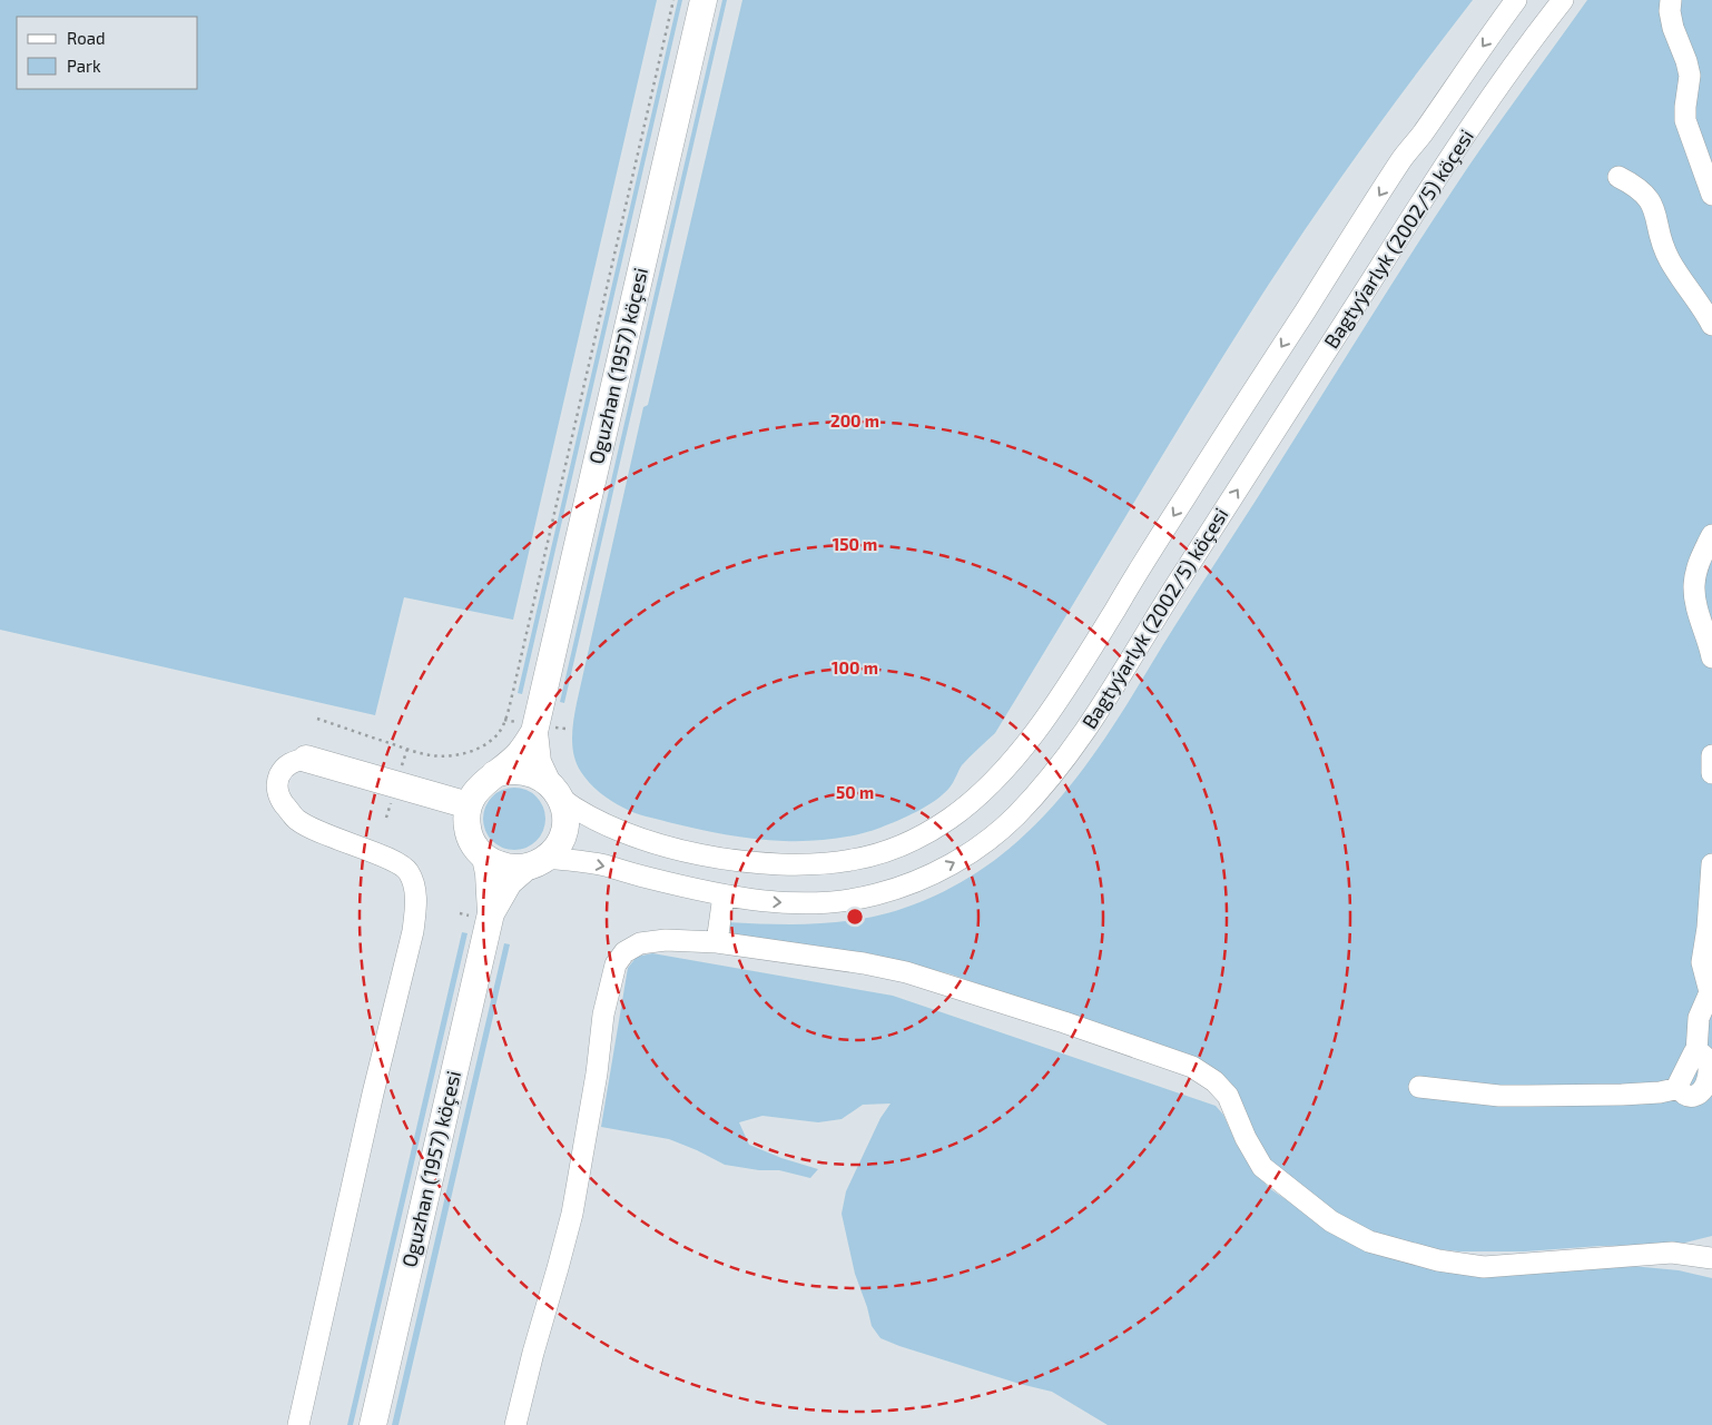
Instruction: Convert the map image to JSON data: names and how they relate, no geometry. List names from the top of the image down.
{
  "streets": {
    "main road": ["Oguzhan (1957) köçesi"],
    "street": ["Bagtyýarlyk (2002/5) köçesi"]
  },
  "crossings": [
    ["Bagtyýarlyk (2002/5) köçesi", "Oguzhan (1957) köçesi"]
  ],
  "legend": ["Road", "Park"],
  "rings": [
    "200 m",
    "150 m",
    "100 m",
    "50 m"
  ]
}
